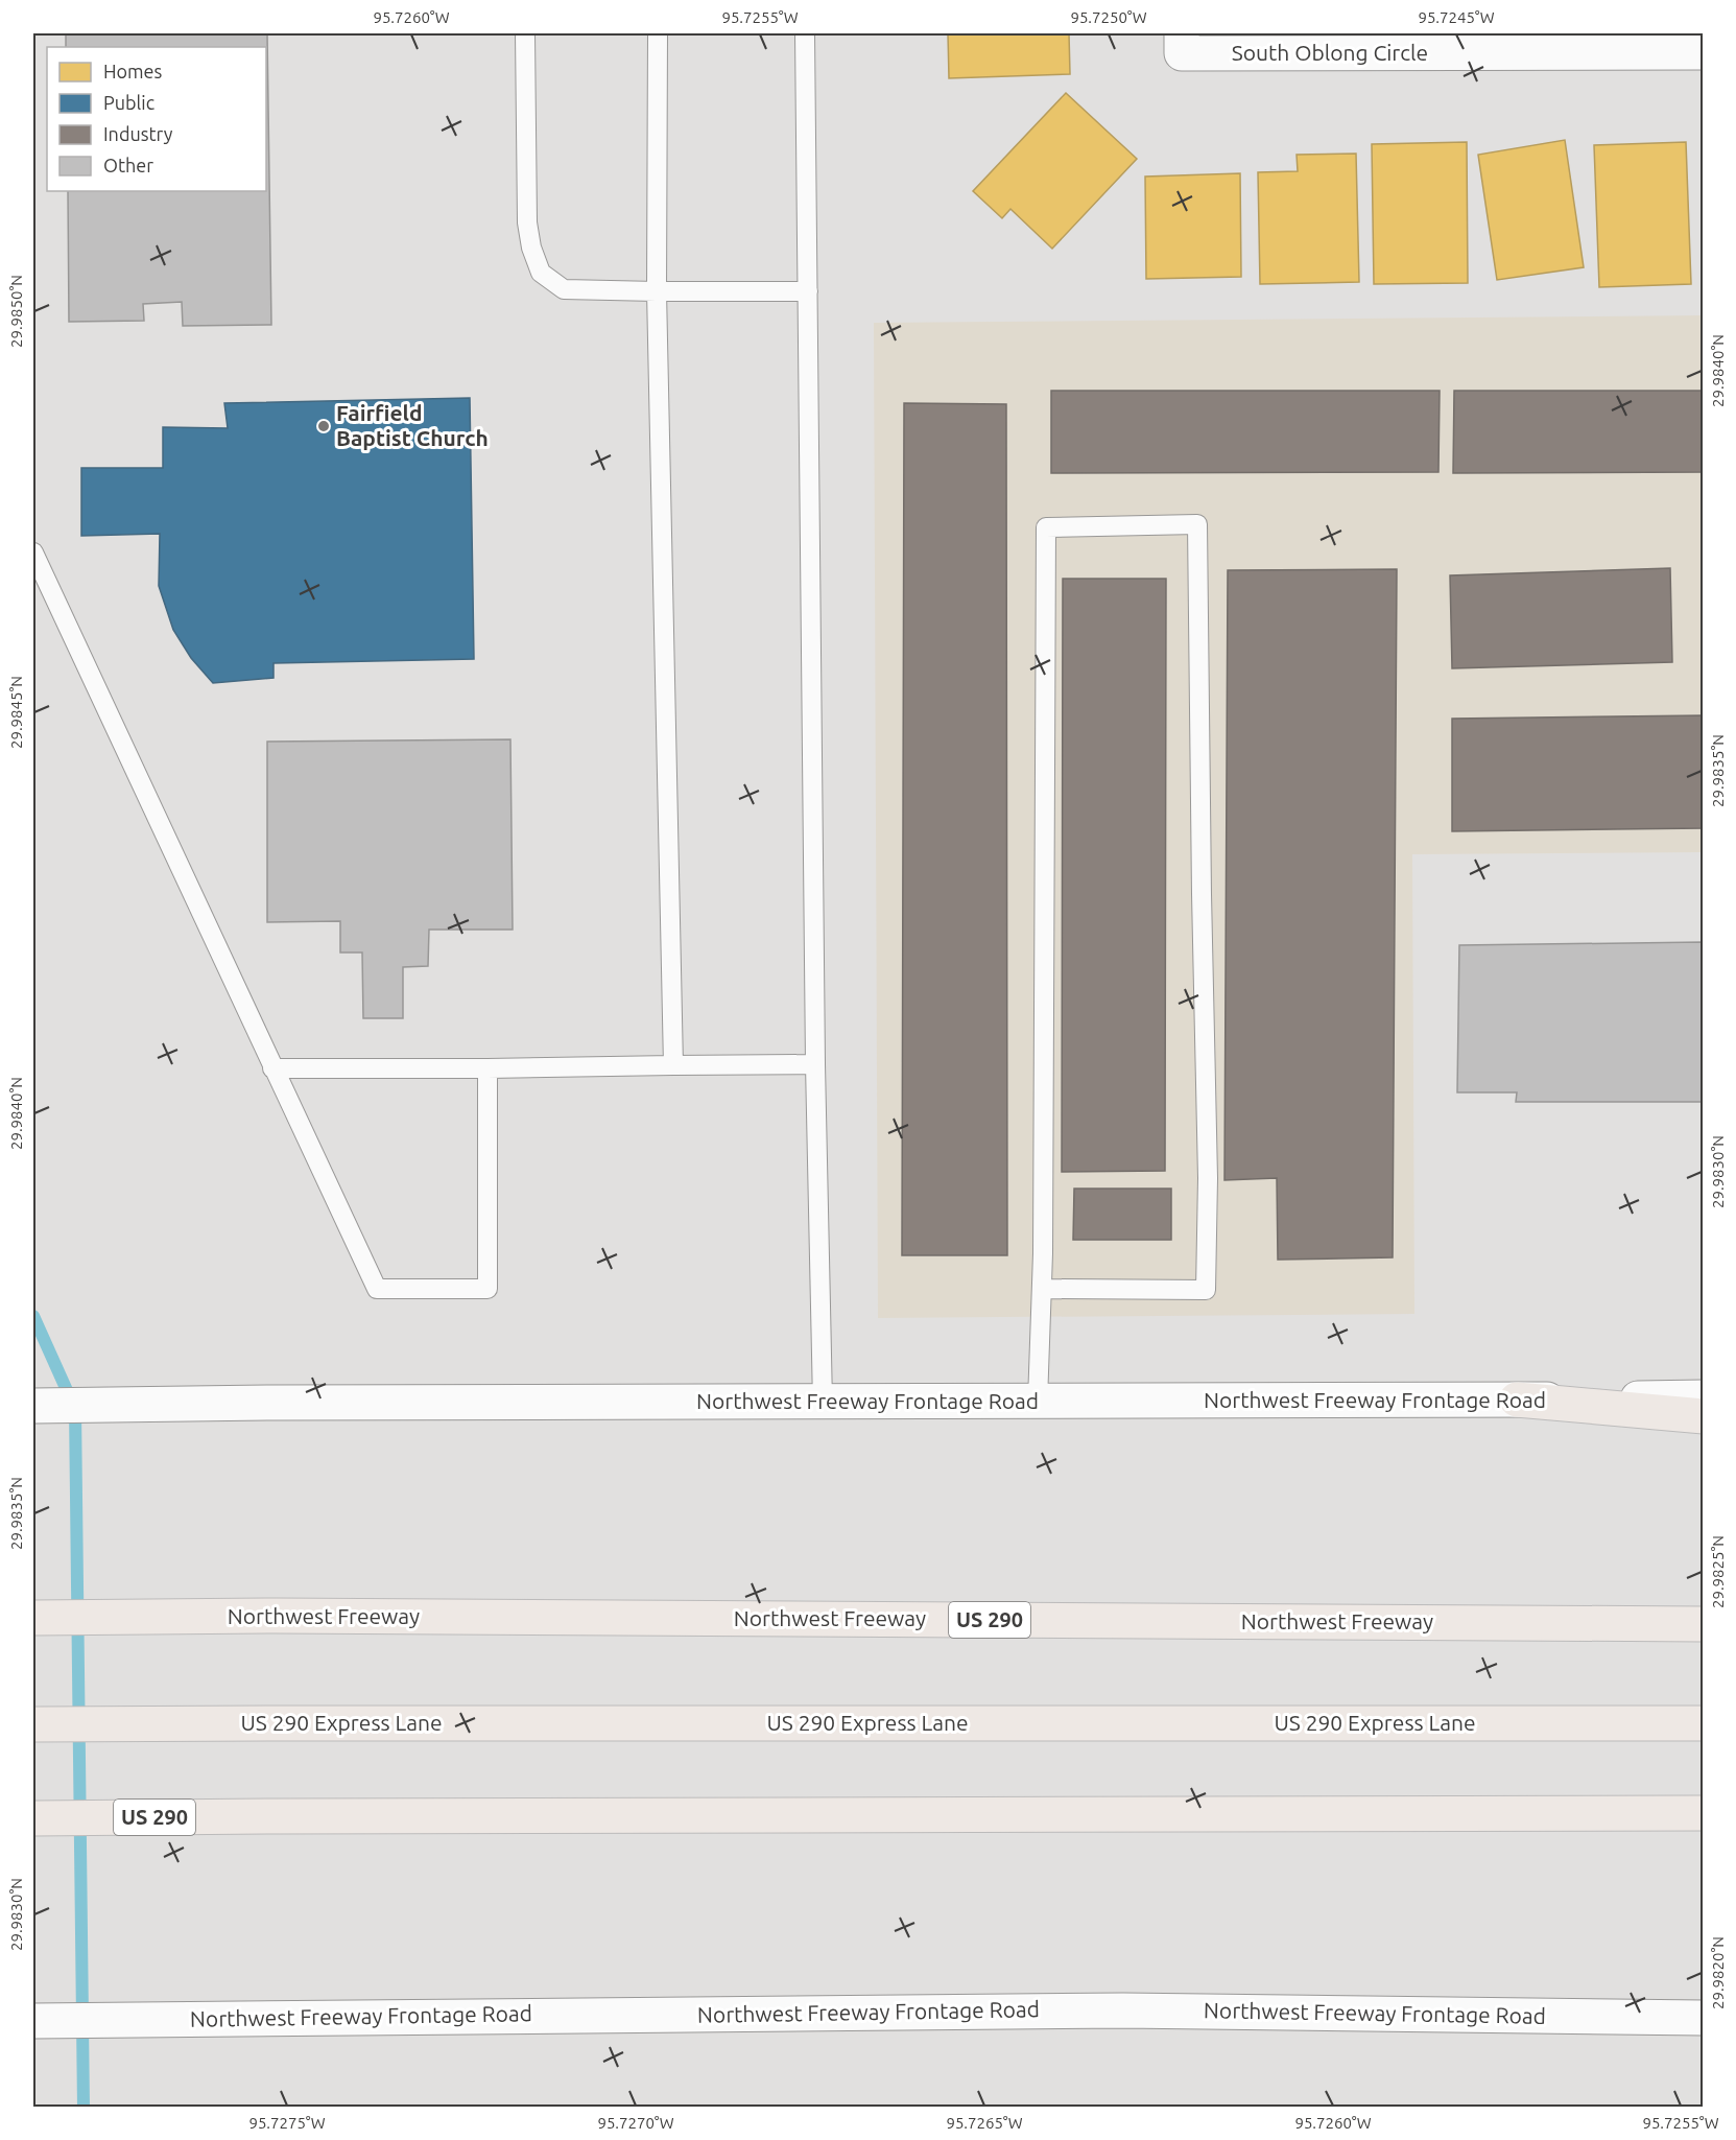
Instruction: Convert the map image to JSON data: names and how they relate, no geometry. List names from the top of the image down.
{
  "streets": {
    "highway": ["Northwest Freeway", "US 290", "US 290 Express Lane"],
    "main road": ["South Oblong Circle", "Northwest Freeway Frontage Road"]
  },
  "places": ["Fairfield Baptist Church"],
  "legend": [
    "Homes",
    "Public",
    "Industry",
    "Other"
  ],
  "coordinates": [
    "95.7260°W",
    "95.7255°W",
    "95.7250°W",
    "95.7245°W",
    "29.9850°N",
    "29.9840°N",
    "29.9845°N",
    "29.9835°N",
    "29.9830°N",
    "29.9825°N",
    "29.9820°N",
    "95.7275°W",
    "95.7270°W",
    "95.7265°W"
  ]
}
